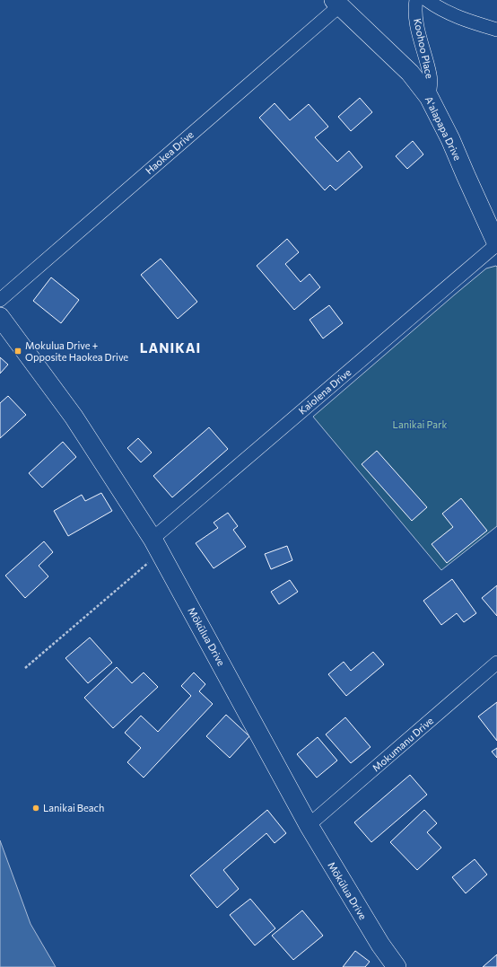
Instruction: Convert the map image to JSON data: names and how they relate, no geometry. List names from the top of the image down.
{
  "streets": {
    "street": [
      "Koohoo Place",
      "Aʻalapapa Drive",
      "Haokea Drive",
      "Kaiolena Drive",
      "Mōkūlua Drive",
      "Mokumanu Drive"
    ]
  },
  "crossings": [
    ["Koohoo Place", "Aʻalapapa Drive"],
    ["Aʻalapapa Drive", "Haokea Drive"],
    ["Aʻalapapa Drive", "Kaiolena Drive"],
    ["Kaiolena Drive", "Mōkūlua Drive"],
    ["Mōkūlua Drive", "Mokumanu Drive"]
  ],
  "districts": ["LANIKAI"],
  "parks": ["Lanikai Park"],
  "places": {
    "transit": ["Mokulua Drive + Opposite Haokea Drive"],
    "other": ["Lanikai Beach"]
  }
}
